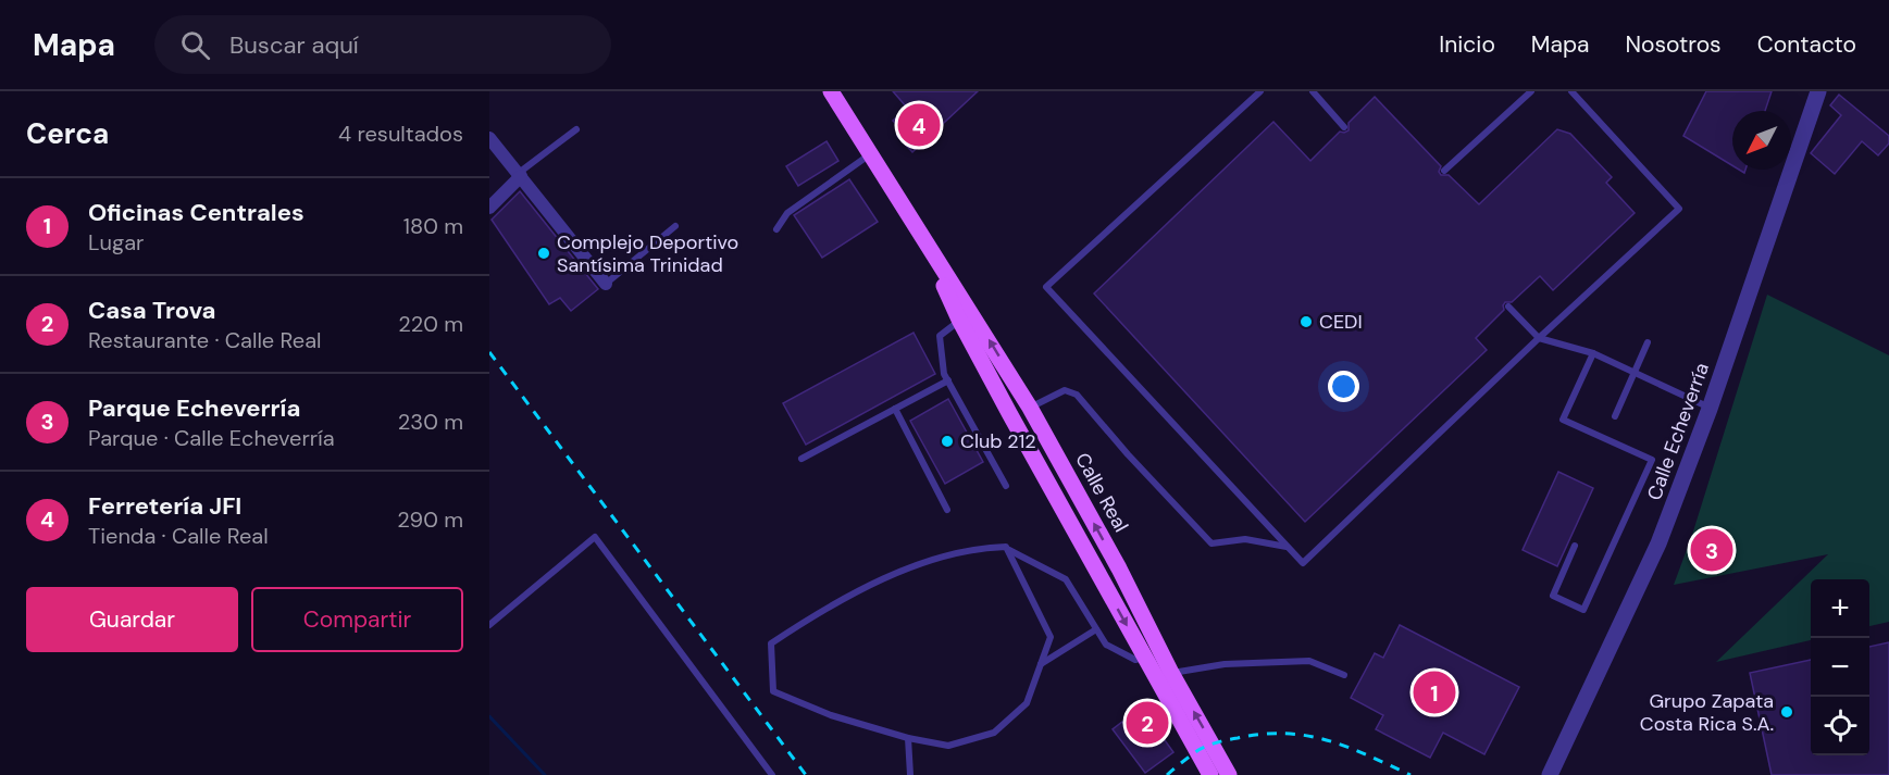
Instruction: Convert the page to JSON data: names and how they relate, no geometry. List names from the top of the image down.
{
  "streets": {
    "main road": ["Calle Real"],
    "street": ["Calle Echeverría"]
  },
  "places": [
    "Complejo Deportivo Santísima Trinidad",
    "CEDI",
    "Club 212",
    "Grupo Zapata Costa Rica S.A."
  ],
  "north": "bottom left",
  "page": {
    "header": "Mapa",
    "search": "Buscar aquí",
    "nav": [
      "Inicio",
      "Mapa",
      "Nosotros",
      "Contacto"
    ],
    "heading": ["Cerca", "4 resultados"],
    "pins": [
      "4",
      "3",
      "1",
      "2"
    ],
    "list": [
      {
        "mark": "1",
        "name": "Oficinas Centrales",
        "note": "Lugar",
        "value": "180 m"
      },
      {
        "mark": "2",
        "name": "Casa Trova",
        "note": "Restaurante · Calle Real",
        "value": "220 m"
      },
      {
        "mark": "3",
        "name": "Parque Echeverría",
        "note": "Parque · Calle Echeverría",
        "value": "230 m"
      },
      {
        "mark": "4",
        "name": "Ferretería JFI",
        "note": "Tienda · Calle Real",
        "value": "290 m"
      }
    ],
    "buttons": ["Guardar", "Compartir"],
    "map_buttons": ["+", "−"]
  }
}
